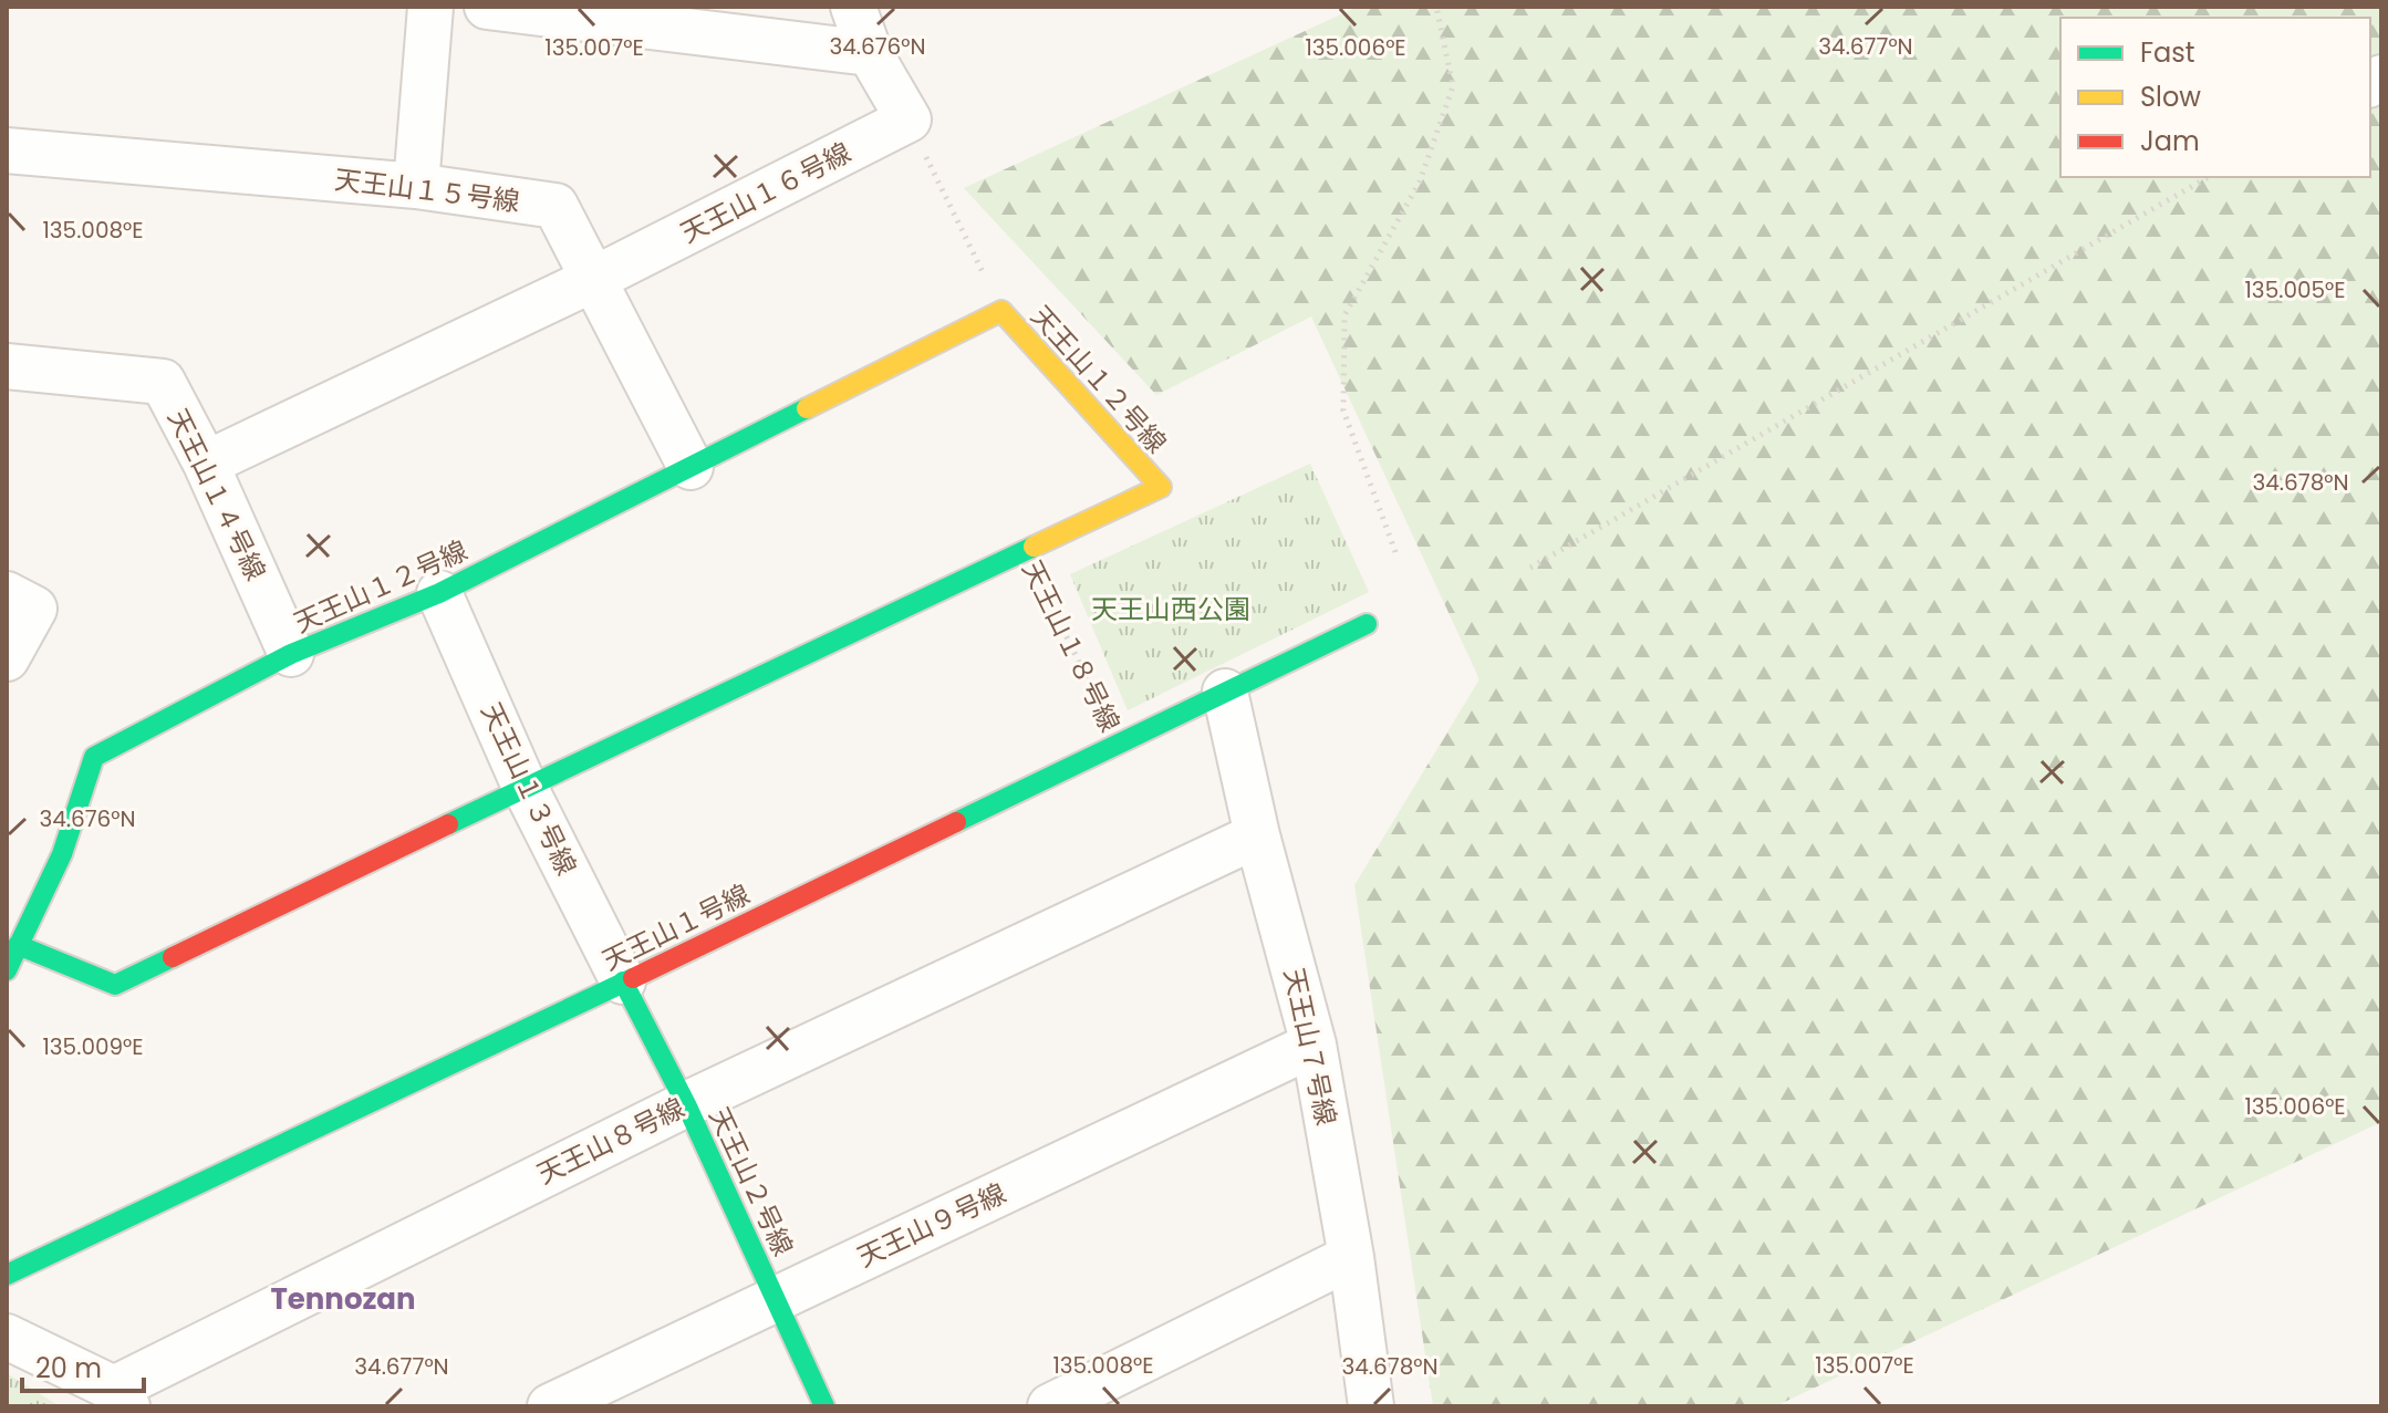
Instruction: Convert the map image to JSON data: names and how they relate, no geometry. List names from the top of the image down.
{
  "streets": {
    "street": [
      "天王山１５号線",
      "天王山１６号線",
      "天王山１２号線",
      "天王山１４号線",
      "天王山１３号線",
      "天王山１号線",
      "天王山７号線",
      "天王山８号線",
      "天王山２号線",
      "天王山９号線"
    ],
    "path": ["天王山１８号線"]
  },
  "crossings": [
    ["天王山１５号線", "天王山１６号線"],
    ["天王山１５号線", "天王山１２号線"],
    ["天王山１６号線", "天王山１４号線"],
    ["天王山１２号線", "天王山１４号線"],
    ["天王山１２号線", "天王山１８号線"],
    ["天王山１２号線", "天王山１３号線"],
    ["天王山１８号線", "天王山１号線"],
    ["天王山１３号線", "天王山１号線"],
    ["天王山１３号線", "天王山２号線"],
    ["天王山１号線", "天王山７号線"],
    ["天王山１号線", "天王山２号線"],
    ["天王山７号線", "天王山８号線"],
    ["天王山７号線", "天王山９号線"],
    ["天王山８号線", "天王山２号線"],
    ["天王山２号線", "天王山９号線"]
  ],
  "districts": ["Tennozan"],
  "parks": ["天王山西公園"],
  "legend": ["Fast", "Slow", "Jam"],
  "scale_bar": "20 m",
  "coordinates": [
    "34.676°N",
    "34.677°N",
    "135.007°E",
    "135.006°E",
    "135.008°E",
    "135.005°E",
    "34.678°N",
    "135.009°E"
  ]
}
